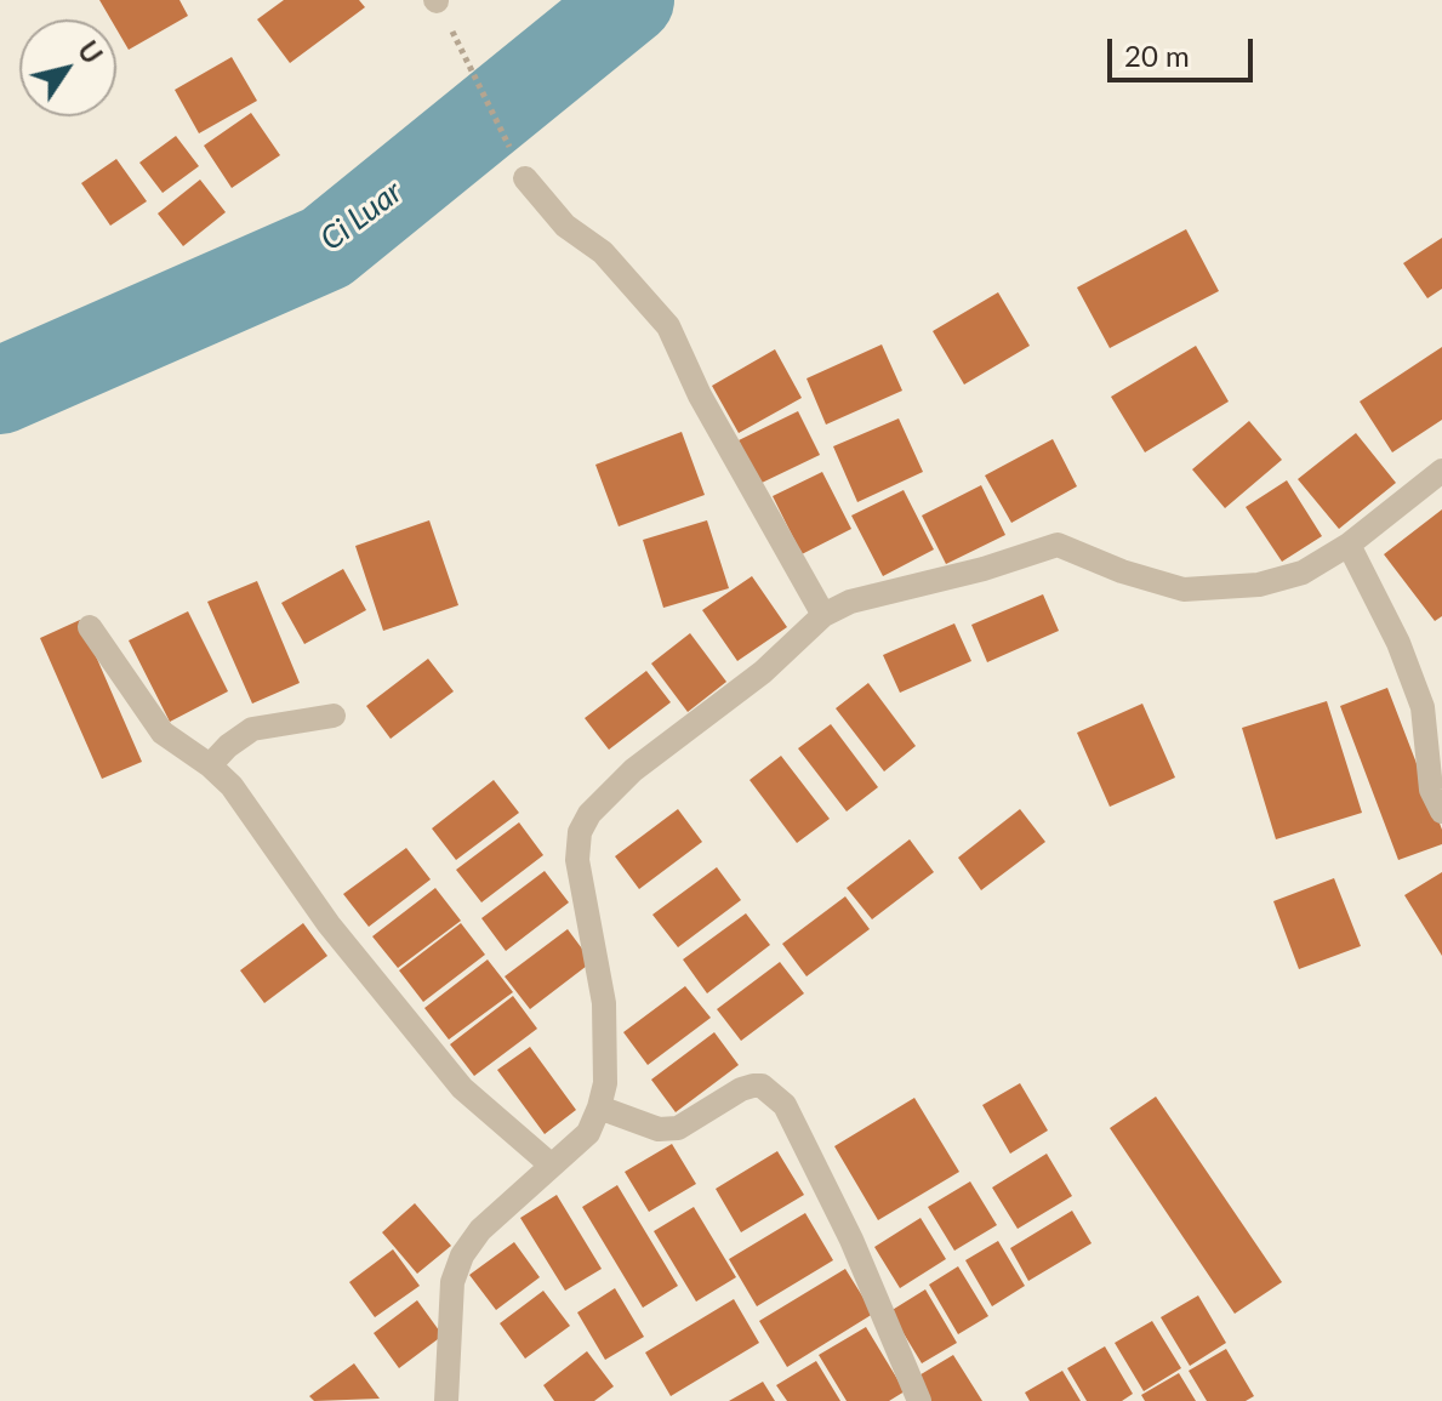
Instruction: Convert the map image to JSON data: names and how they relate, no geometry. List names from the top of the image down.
{
  "water": ["Ci Luar"],
  "scale_bar": "20 m",
  "north": "top right"
}
